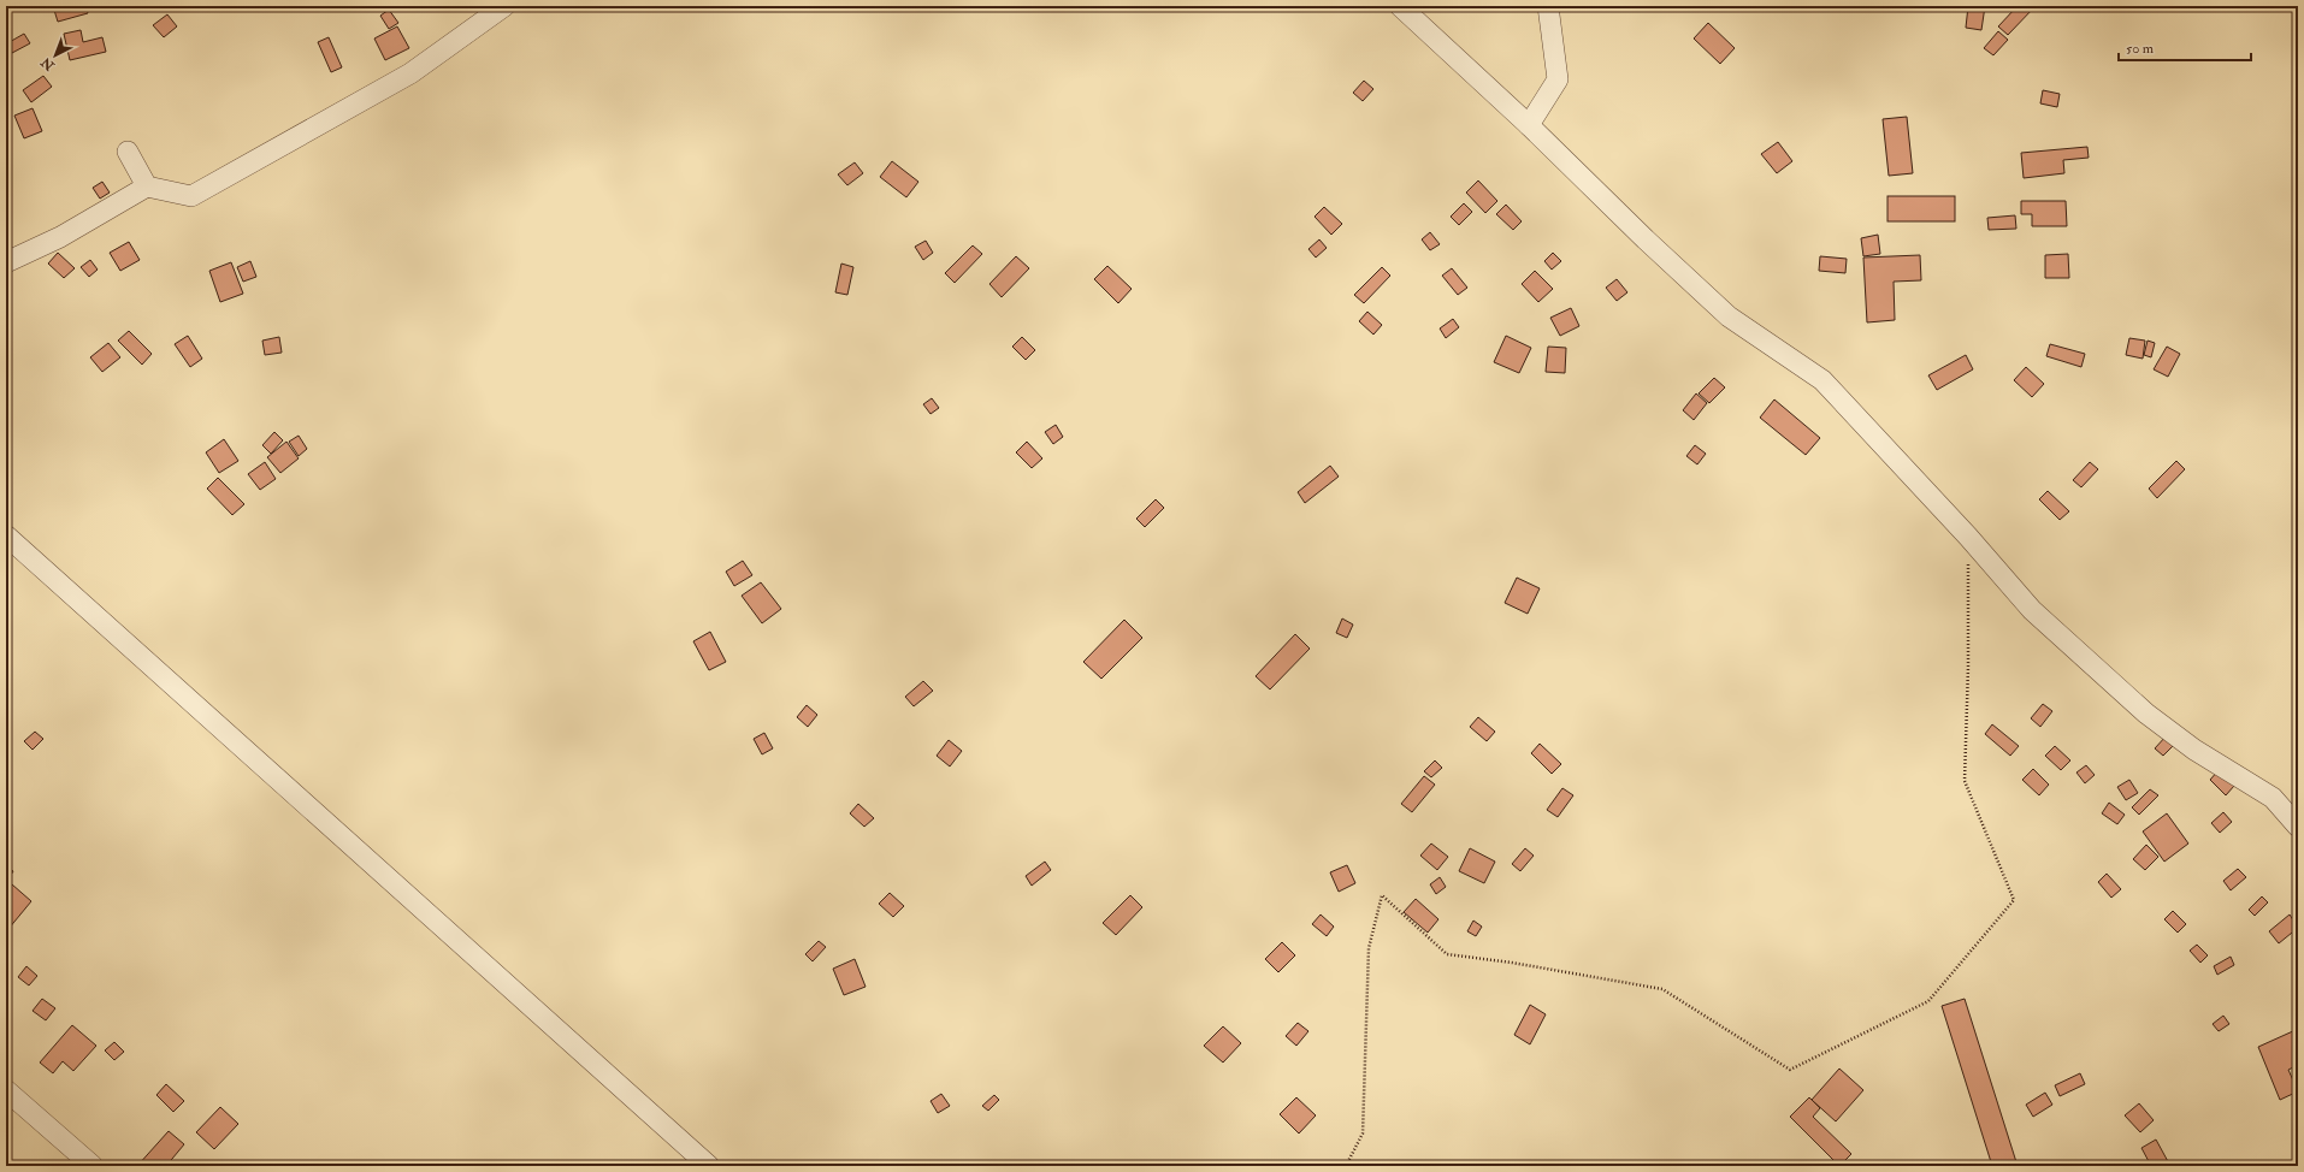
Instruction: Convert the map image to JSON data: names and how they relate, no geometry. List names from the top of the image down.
{
  "scale_bar": "50 m",
  "north": "bottom left"
}
